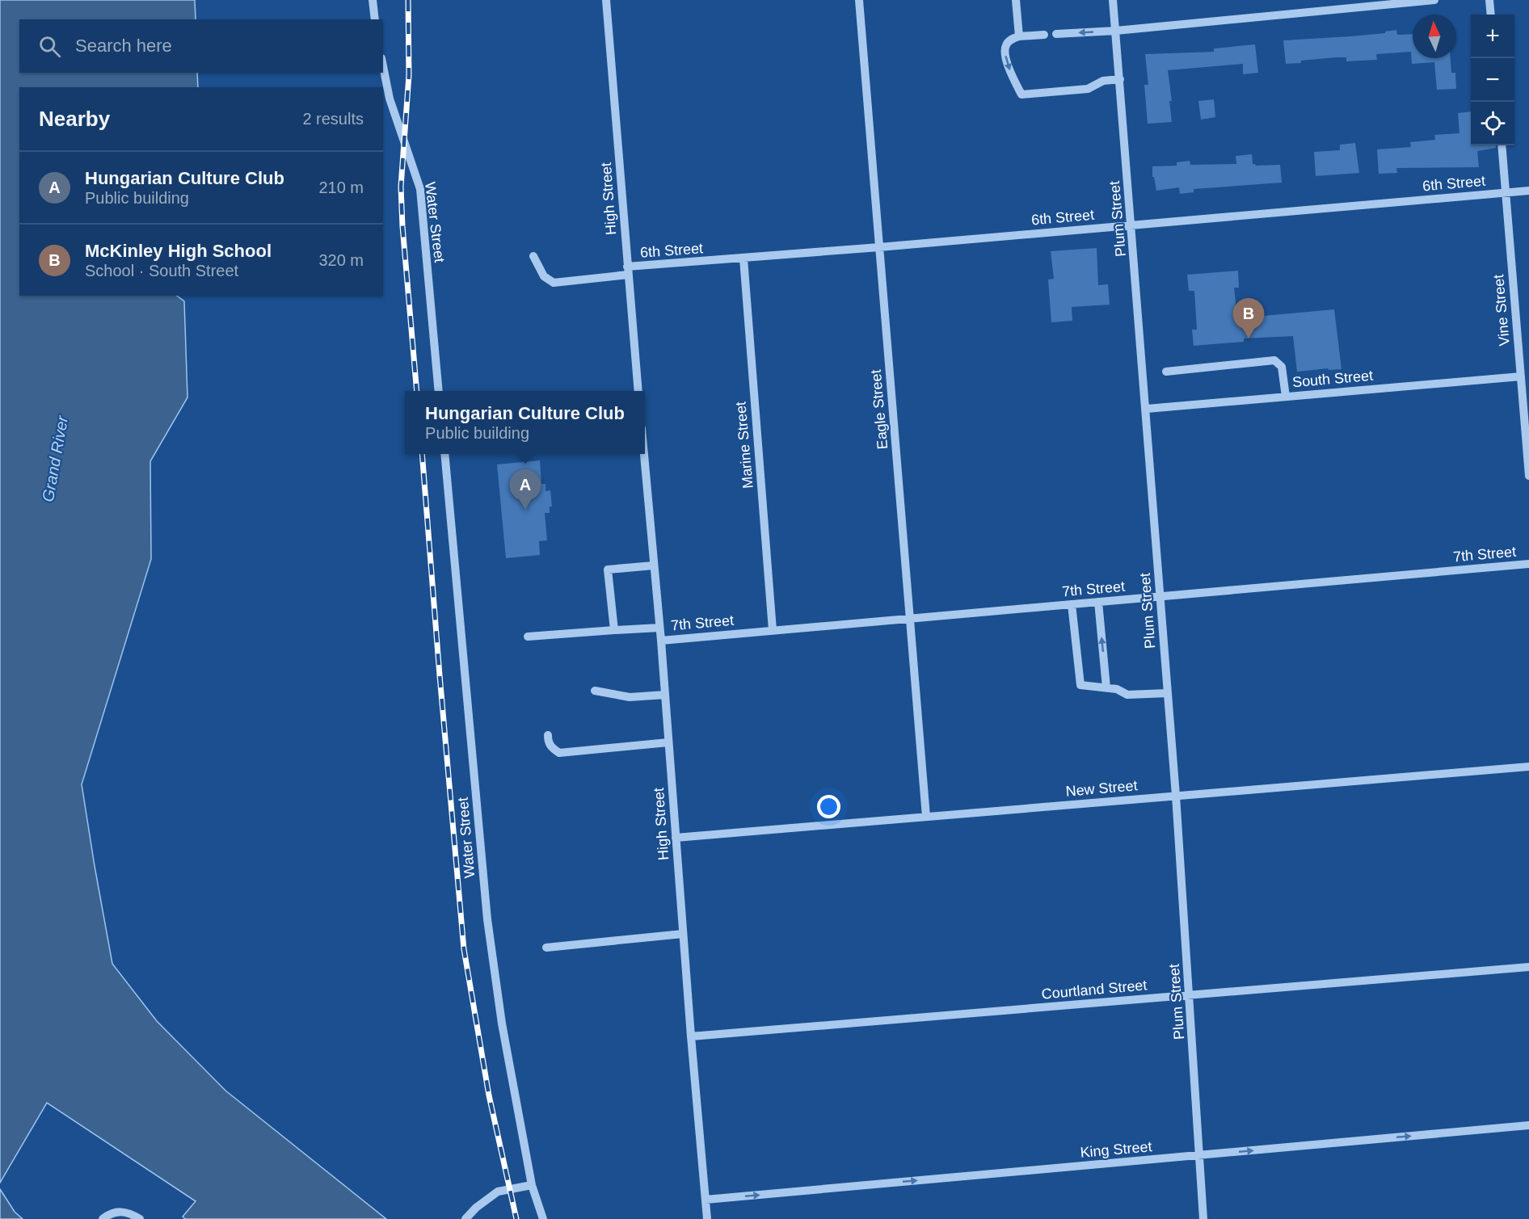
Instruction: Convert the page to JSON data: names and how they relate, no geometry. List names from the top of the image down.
{
  "streets": {
    "street": [
      "6th Street",
      "High Street",
      "Plum Street",
      "Water Street",
      "Vine Street",
      "South Street",
      "Eagle Street",
      "Marine Street",
      "7th Street",
      "New Street",
      "Courtland Street",
      "King Street"
    ]
  },
  "crossings": [
    ["6th Street", "High Street"],
    ["6th Street", "Plum Street"],
    ["6th Street", "Vine Street"],
    ["6th Street", "Eagle Street"],
    ["6th Street", "Marine Street"],
    ["High Street", "7th Street"],
    ["High Street", "New Street"],
    ["High Street", "Courtland Street"],
    ["High Street", "King Street"],
    ["Plum Street", "South Street"],
    ["Plum Street", "7th Street"],
    ["Plum Street", "New Street"],
    ["Plum Street", "Courtland Street"],
    ["Plum Street", "King Street"],
    ["Vine Street", "South Street"],
    ["Eagle Street", "7th Street"],
    ["Eagle Street", "New Street"],
    ["Marine Street", "7th Street"]
  ],
  "one_way": ["King Street"],
  "water": ["Grand River"],
  "north": "top",
  "page": {
    "map_buttons": ["+", "−"],
    "search": "Search here",
    "heading": ["Nearby", "2 results"],
    "list": [
      {
        "mark": "A",
        "name": "Hungarian Culture Club",
        "note": "Public building",
        "value": "210 m"
      },
      {
        "mark": "B",
        "name": "McKinley High School",
        "note": "School · South Street",
        "value": "320 m"
      }
    ],
    "pins": ["B", "A"],
    "popup": ["Hungarian Culture Club", "Public building"]
  }
}
